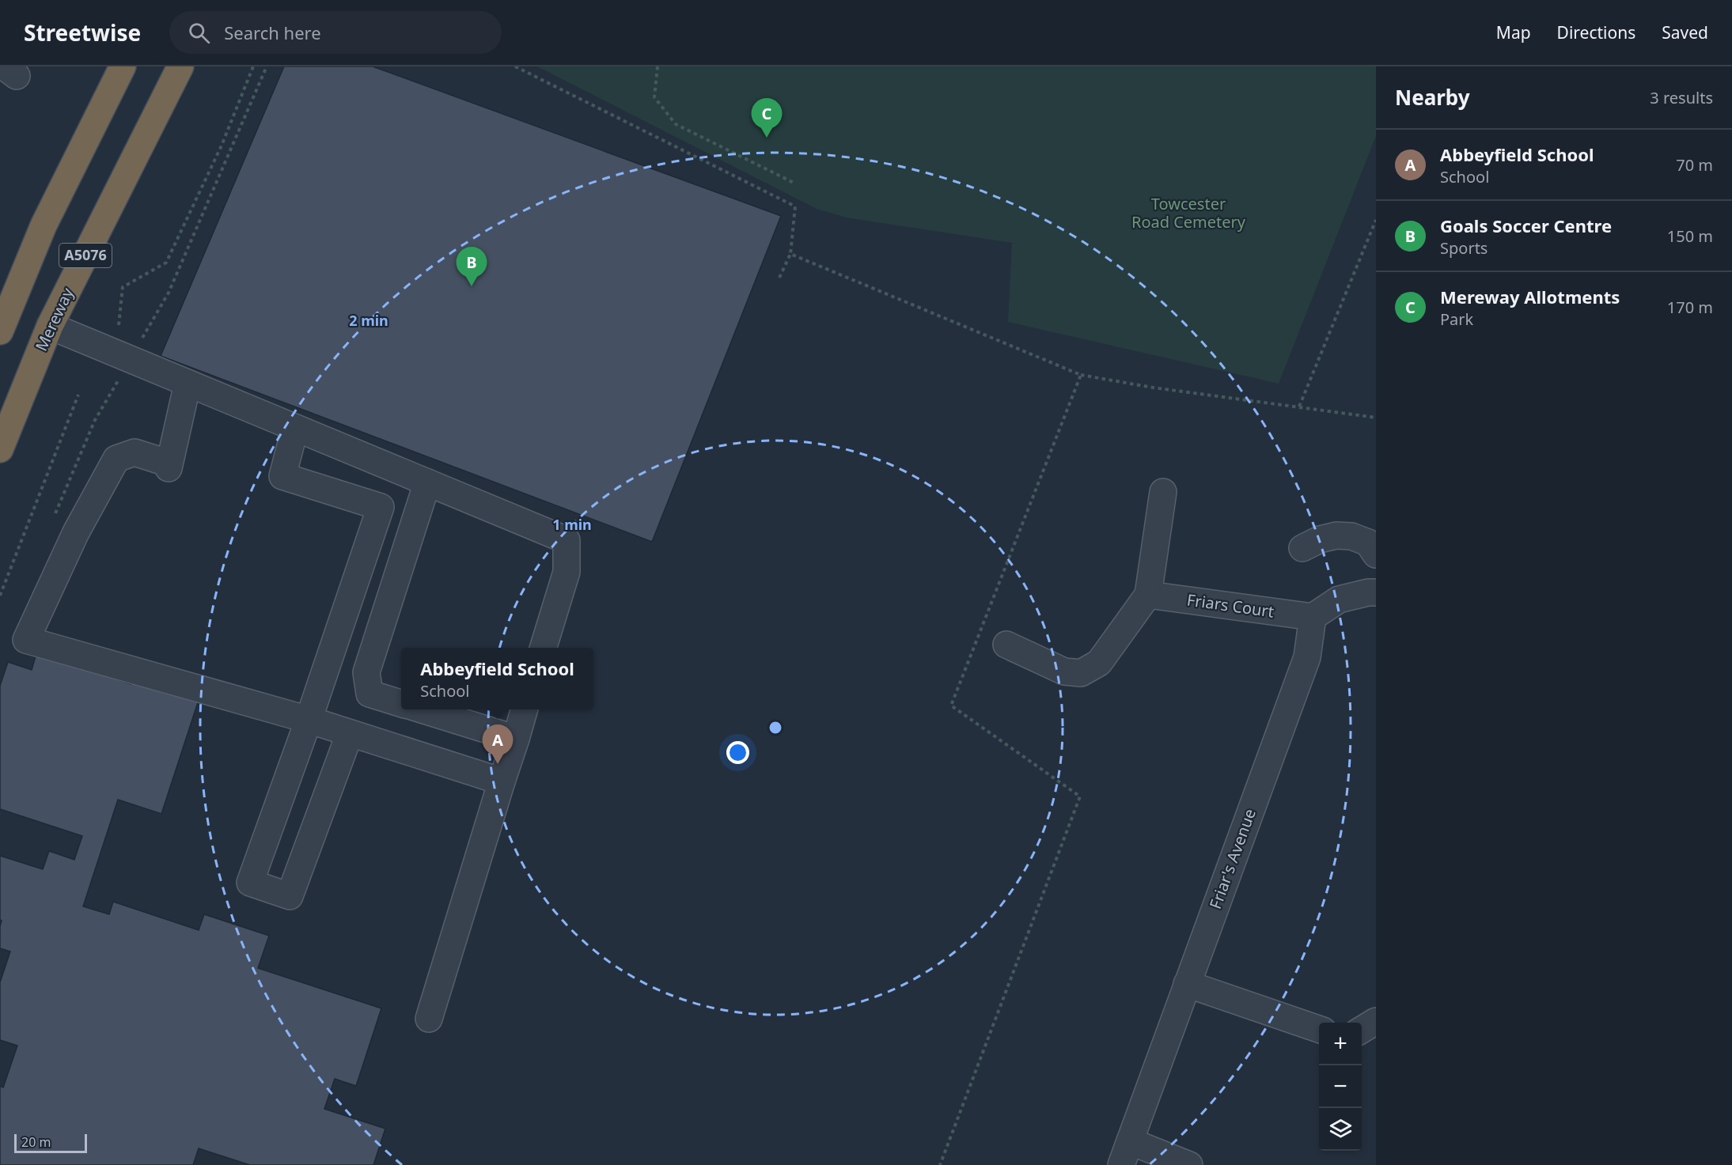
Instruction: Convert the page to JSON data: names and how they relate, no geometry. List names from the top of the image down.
{
  "streets": {
    "highway": ["A5076", "Mereway"],
    "street": ["Friars Court", "Friar's Avenue"]
  },
  "crossings": [
    ["Friars Court", "Friar's Avenue"]
  ],
  "parks": ["Towcester Road Cemetery"],
  "scale_bar": "20 m",
  "page": {
    "header": "Streetwise",
    "search": "Search here",
    "nav": ["Map", "Directions", "Saved"],
    "heading": ["Nearby", "3 results"],
    "pins": ["C", "B", "A"],
    "list": [
      {
        "mark": "A",
        "name": "Abbeyfield School",
        "note": "School",
        "value": "70 m"
      },
      {
        "mark": "B",
        "name": "Goals Soccer Centre",
        "note": "Sports",
        "value": "150 m"
      },
      {
        "mark": "C",
        "name": "Mereway Allotments",
        "note": "Park",
        "value": "170 m"
      }
    ],
    "popup": ["Abbeyfield School", "School"],
    "map_buttons": ["+", "−"],
    "scale": "20 m"
  },
  "rings": ["2 min", "1 min"]
}
